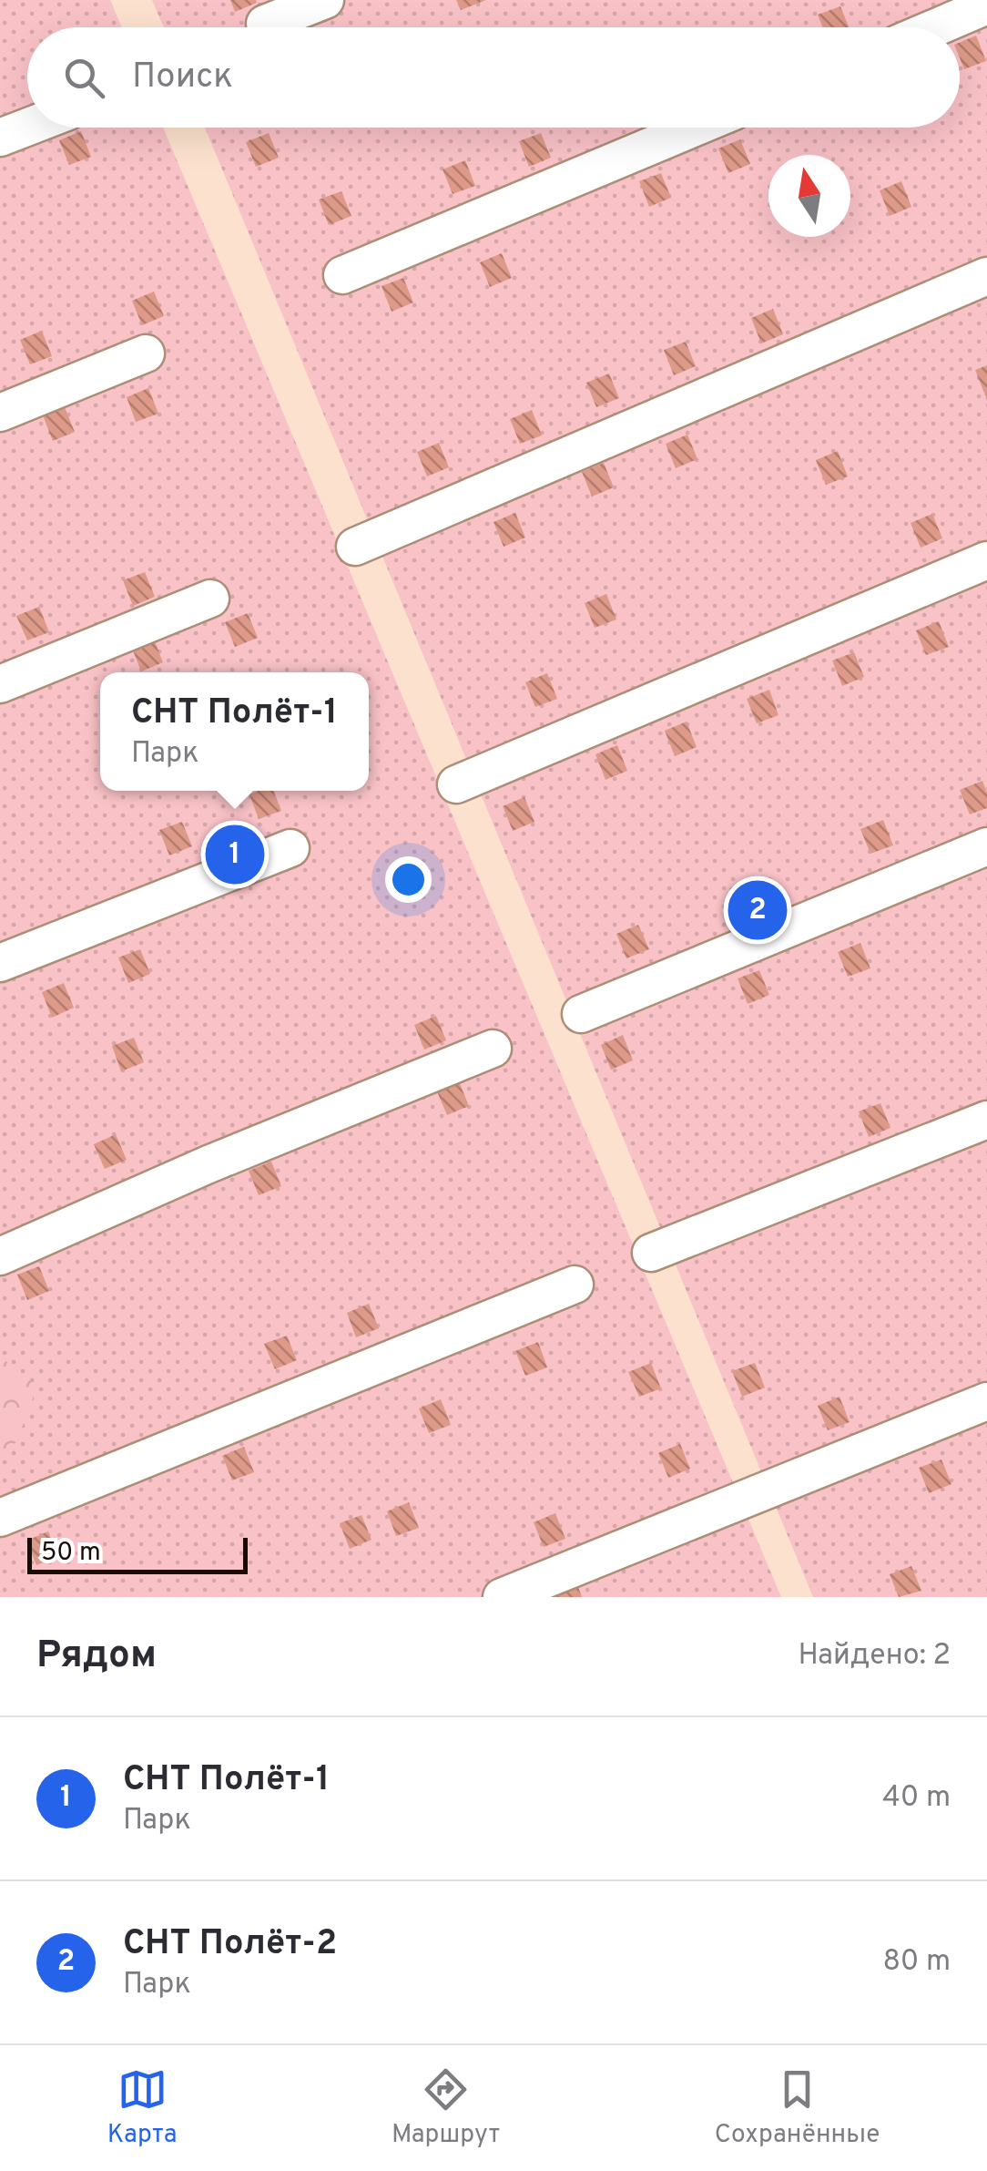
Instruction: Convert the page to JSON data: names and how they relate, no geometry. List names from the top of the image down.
{
  "scale_bar": "50 m",
  "north": "top",
  "page": {
    "search": "Поиск",
    "popup": ["СНТ Полёт-1", "Парк"],
    "pins": ["1", "2"],
    "scale": "50 m",
    "heading": ["Рядом", "Найдено: 2"],
    "list": [
      {
        "mark": "1",
        "name": "СНТ Полёт-1",
        "note": "Парк",
        "value": "40 m"
      },
      {
        "mark": "2",
        "name": "СНТ Полёт-2",
        "note": "Парк",
        "value": "80 m"
      }
    ],
    "nav": ["Карта", "Маршрут", "Сохранённые"]
  }
}
